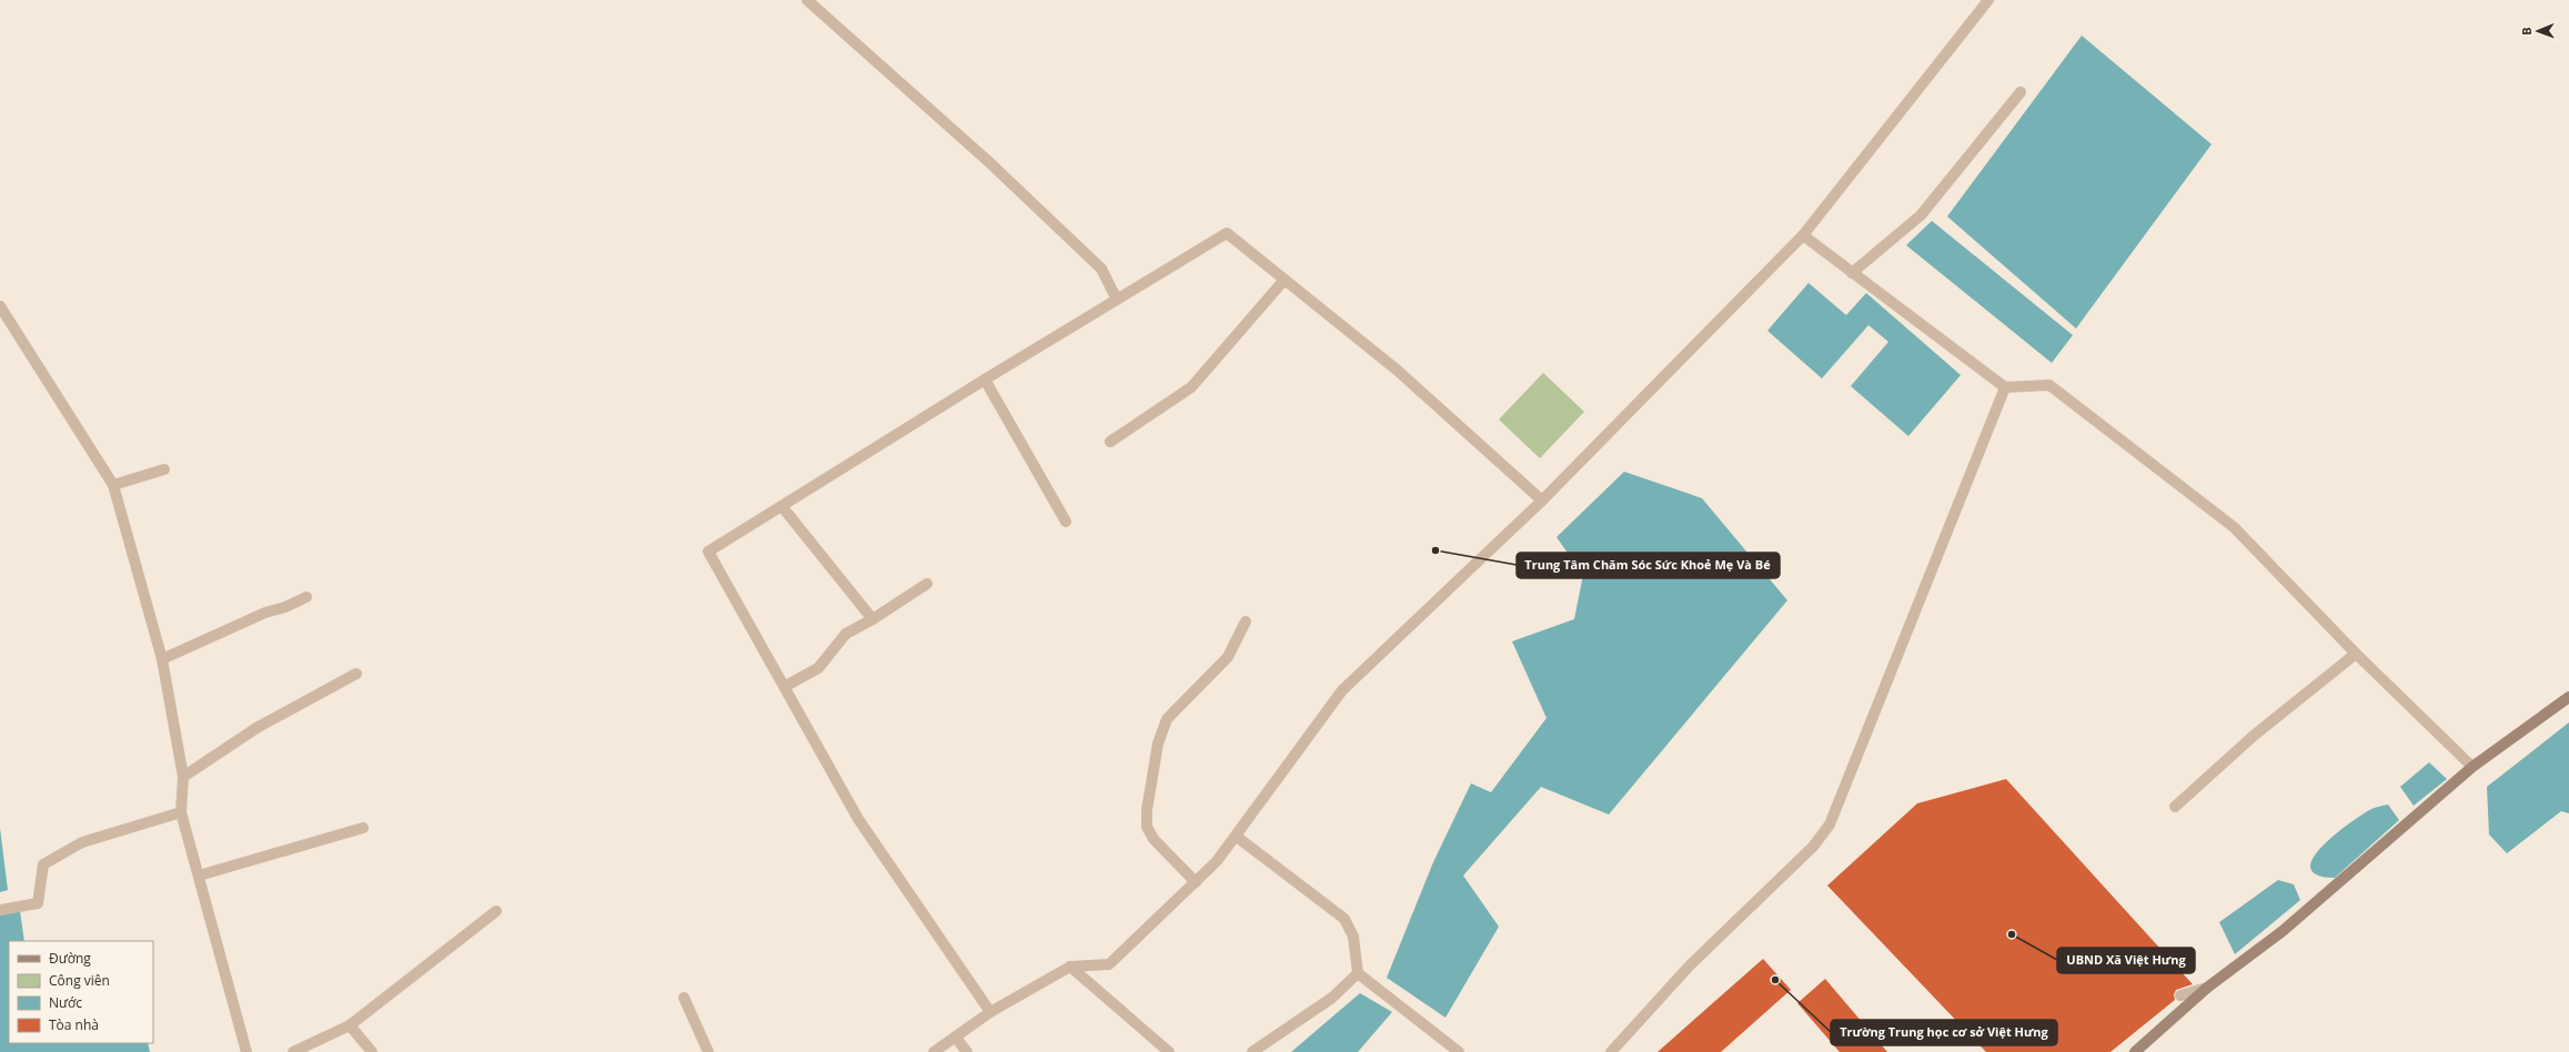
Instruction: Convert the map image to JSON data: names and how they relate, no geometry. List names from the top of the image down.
{
  "places": ["Trung Tâm Chăm Sóc Sức Khoẻ Mẹ Và Bé", "UBND Xã Việt Hưng", "Trường Trung học cơ sở Việt Hưng"],
  "legend": [
    "Đường",
    "Công viên",
    "Nước",
    "Tòa nhà"
  ],
  "north": "left"
}
